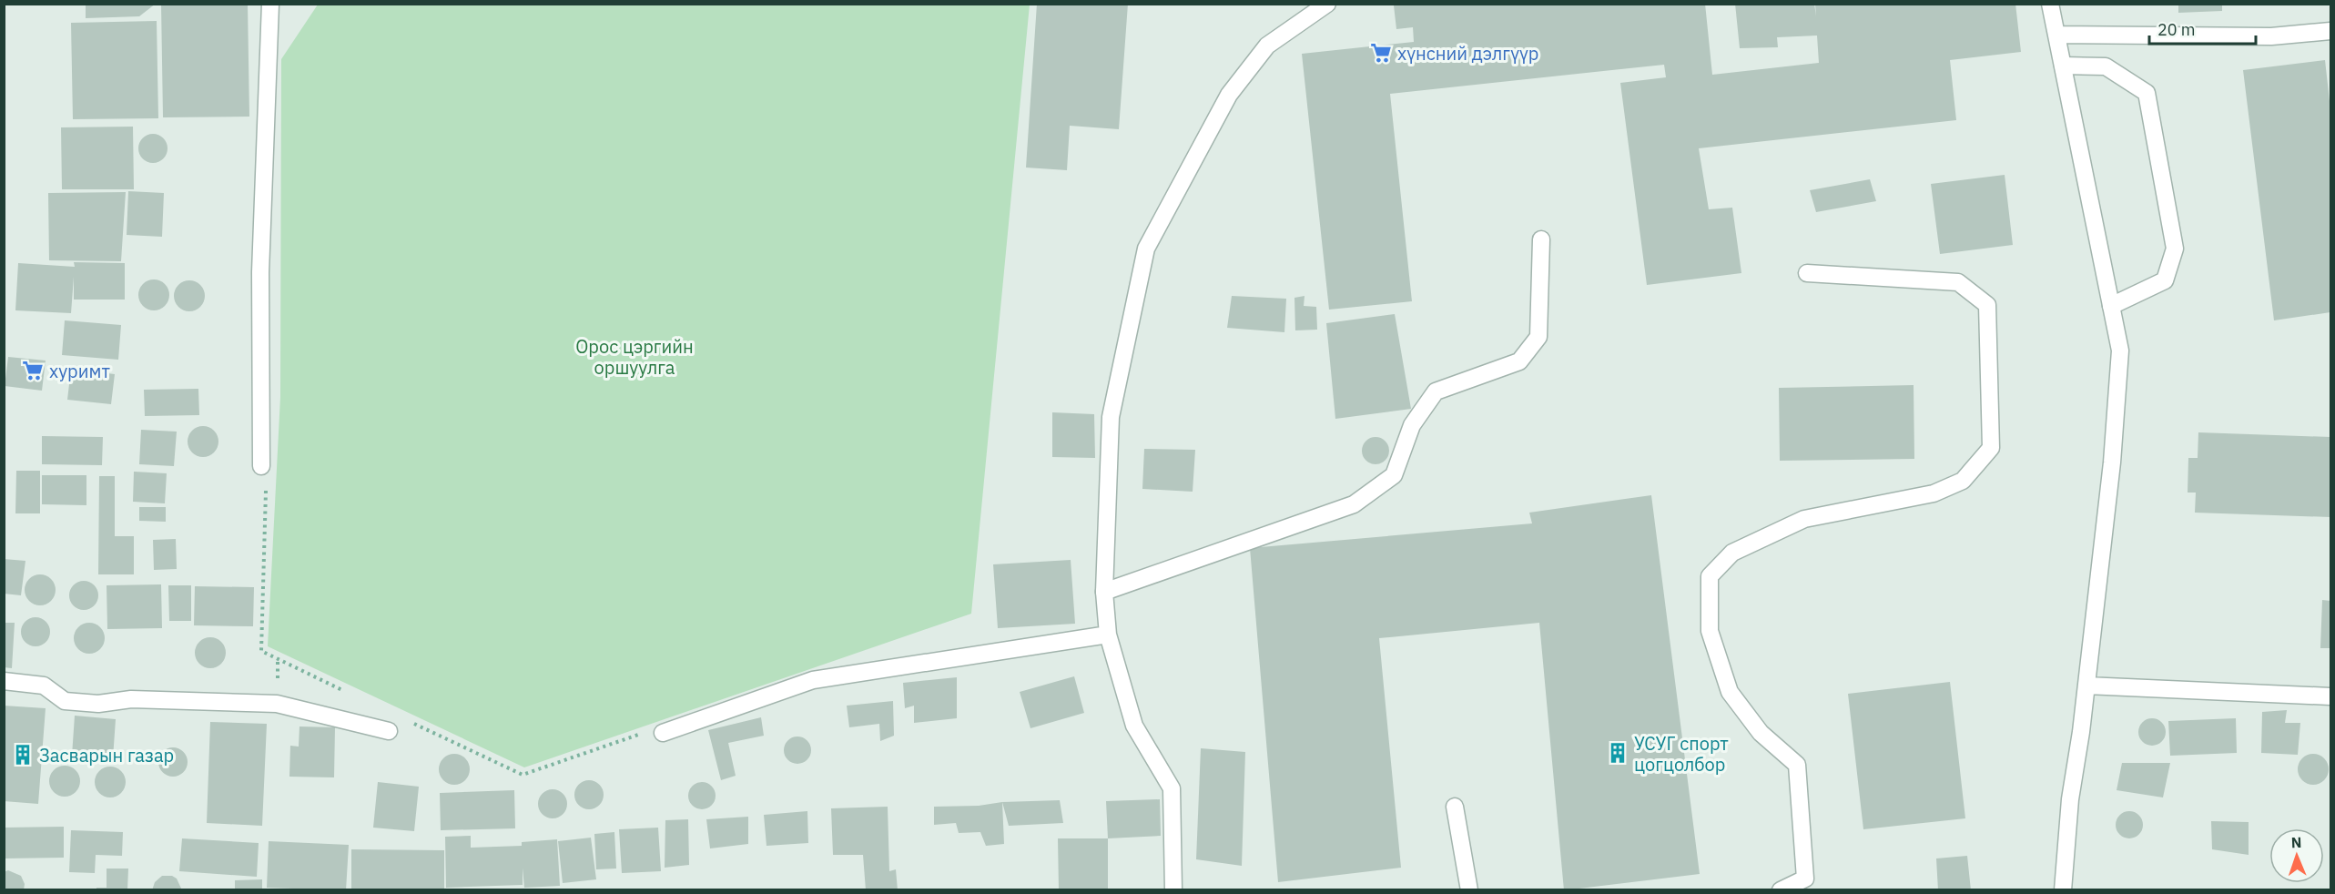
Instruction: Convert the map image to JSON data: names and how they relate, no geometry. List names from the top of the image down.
{
  "parks": ["Орос цэргийн оршуулга"],
  "places": {
    "supermarket": ["хүнсний дэлгүүр", "хуримт"],
    "building": ["УСУГ спорт цогцолбор", "Засварын газар"]
  },
  "scale_bar": "20 m",
  "north": "top"
}
